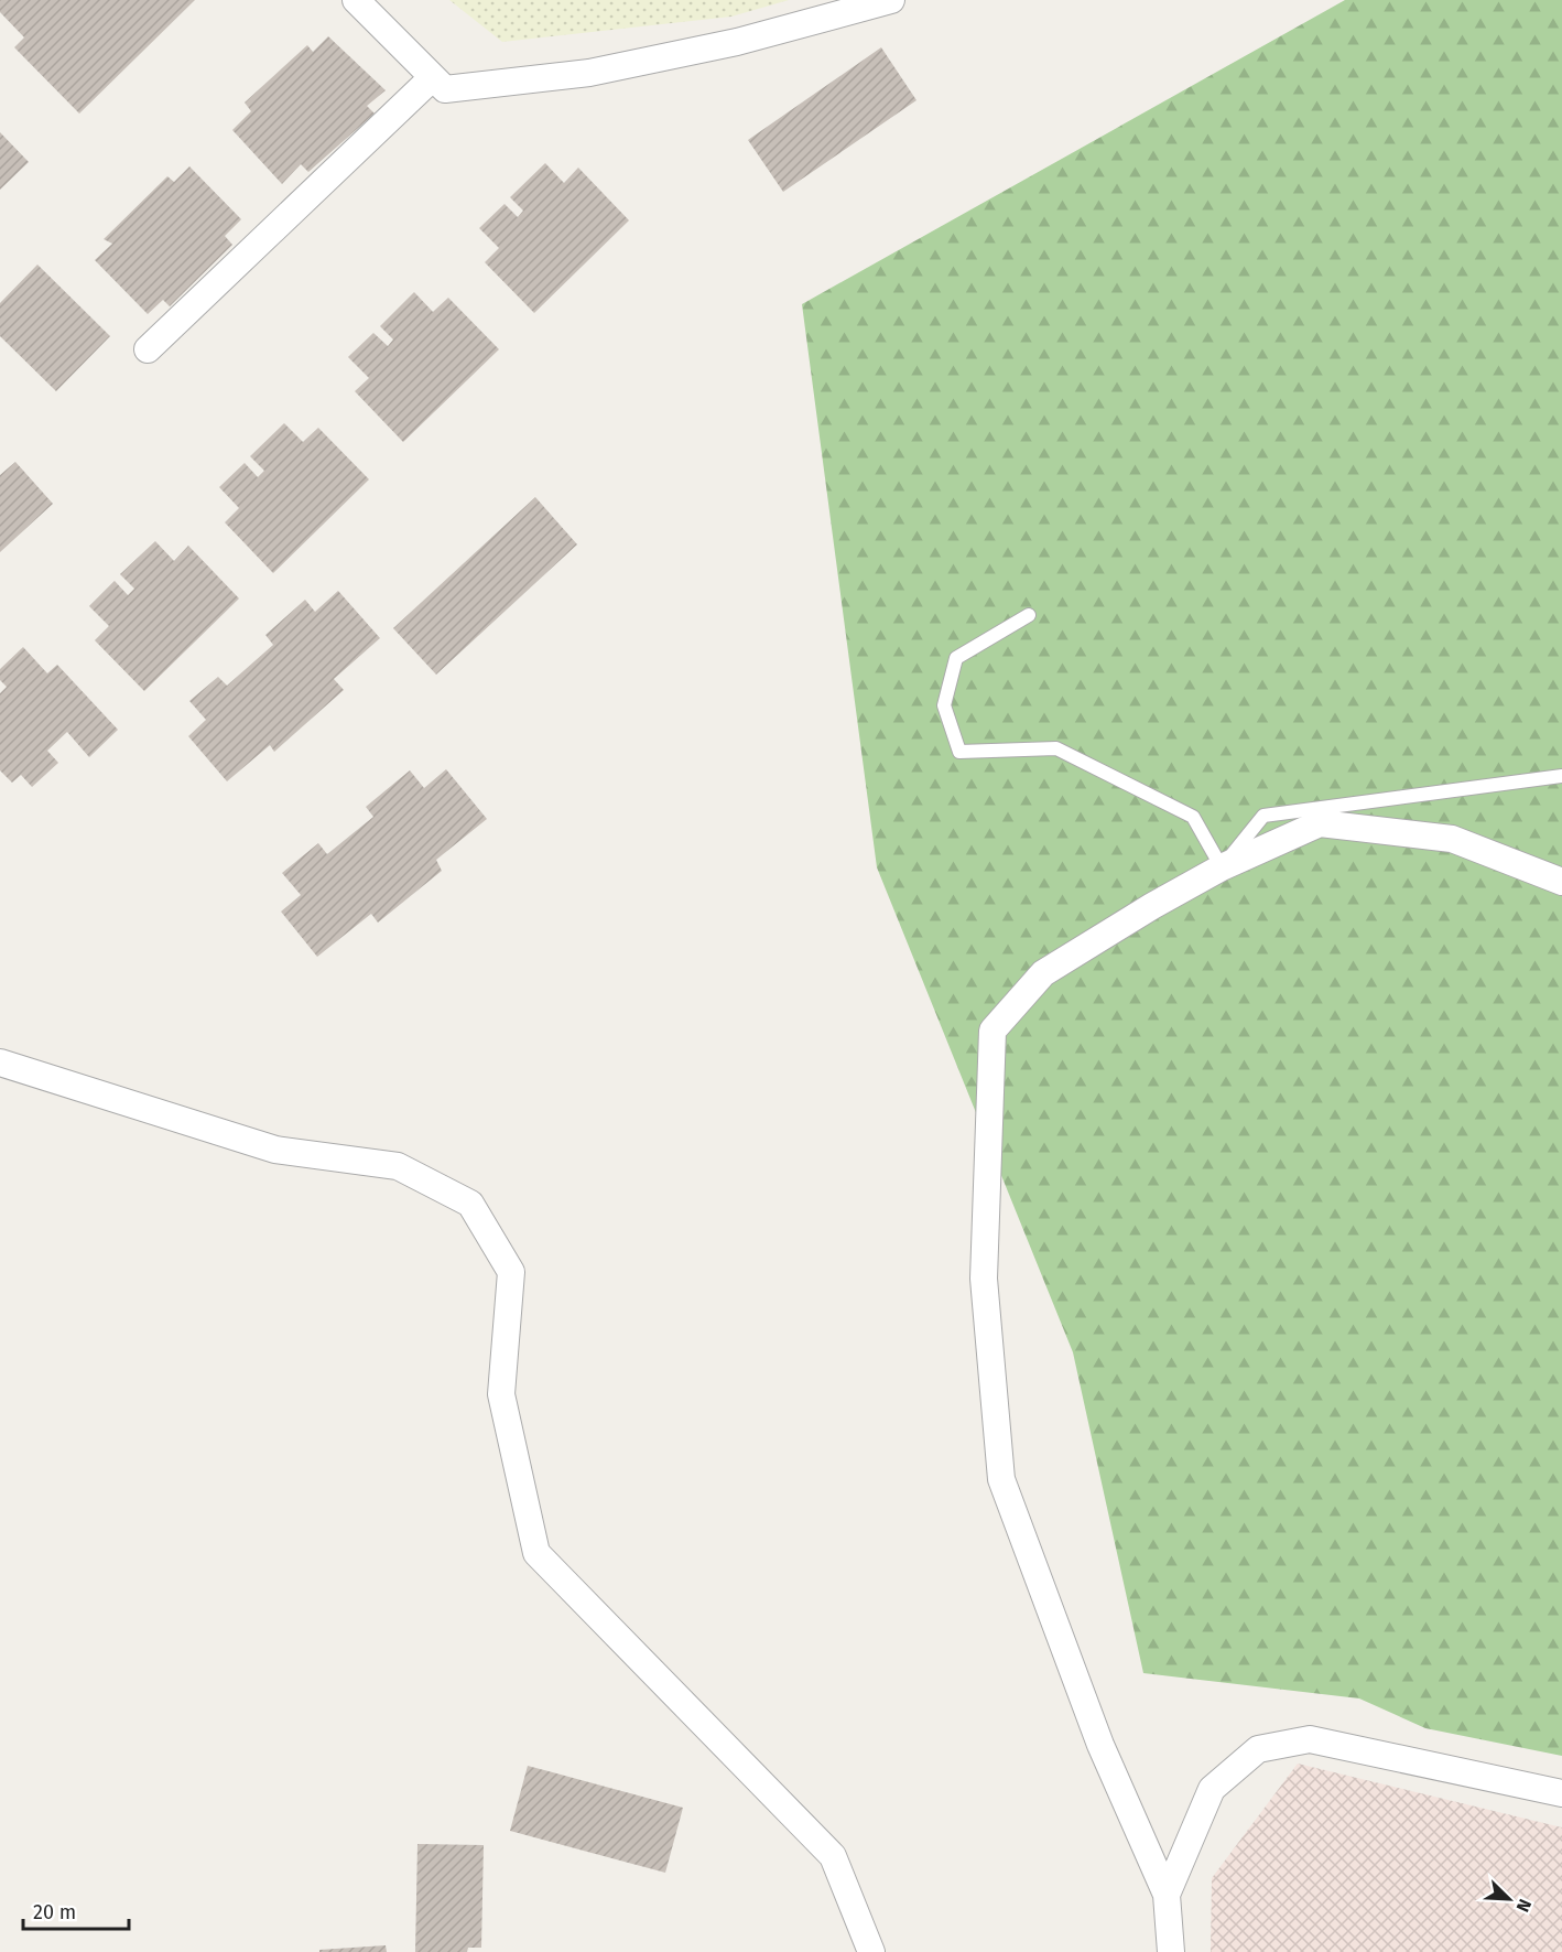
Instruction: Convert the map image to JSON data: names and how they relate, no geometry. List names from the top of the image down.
{
  "scale_bar": "20 m",
  "north": "bottom right"
}
